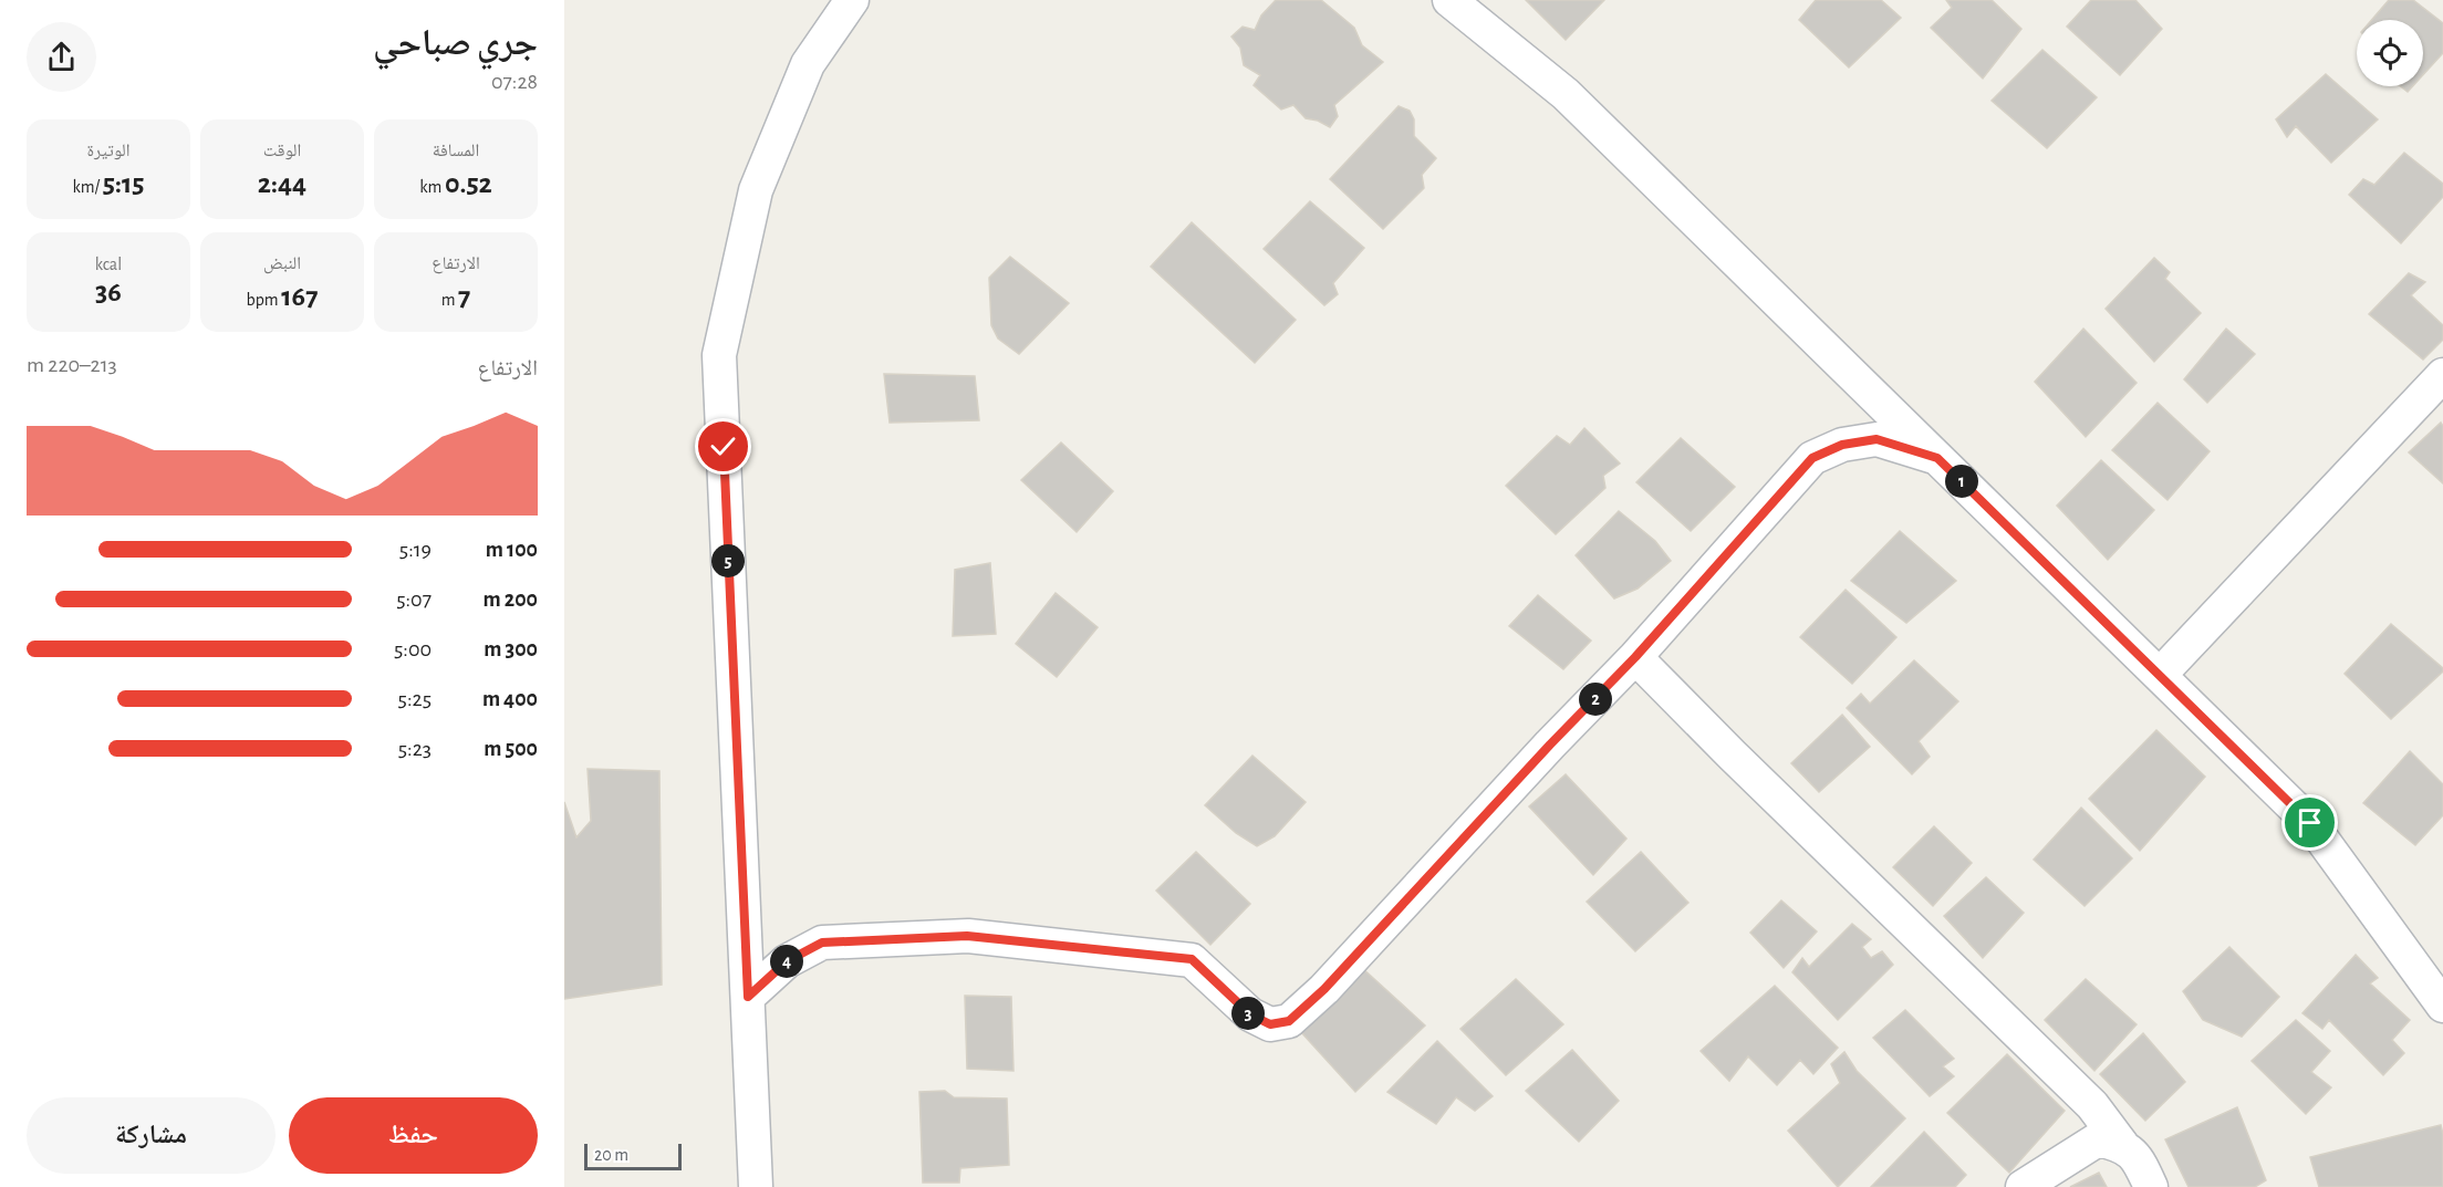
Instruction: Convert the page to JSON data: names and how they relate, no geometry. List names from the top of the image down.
{
  "scale_bar": "20 m",
  "page": {
    "heading": ["جري صباحي", "07:28"],
    "stats": [
      ["المسافة", "0.52 km"],
      ["الوقت", "2:44"],
      ["الوتيرة", "5:15 /km"],
      ["الارتفاع", "7 m"],
      ["النبض", "167 bpm"],
      ["kcal", "36"]
    ],
    "chart": ["الارتفاع", "213–220 m"],
    "pins": [
      "1",
      "5",
      "2",
      "4",
      "3"
    ],
    "list": [
      {
        "name": "100 m",
        "note": "5:19"
      },
      {
        "name": "200 m",
        "note": "5:07"
      },
      {
        "name": "300 m",
        "note": "5:00"
      },
      {
        "name": "400 m",
        "note": "5:25"
      },
      {
        "name": "500 m",
        "note": "5:23"
      }
    ],
    "buttons": ["حفظ", "مشاركة"],
    "scale": "20 m"
  }
}
